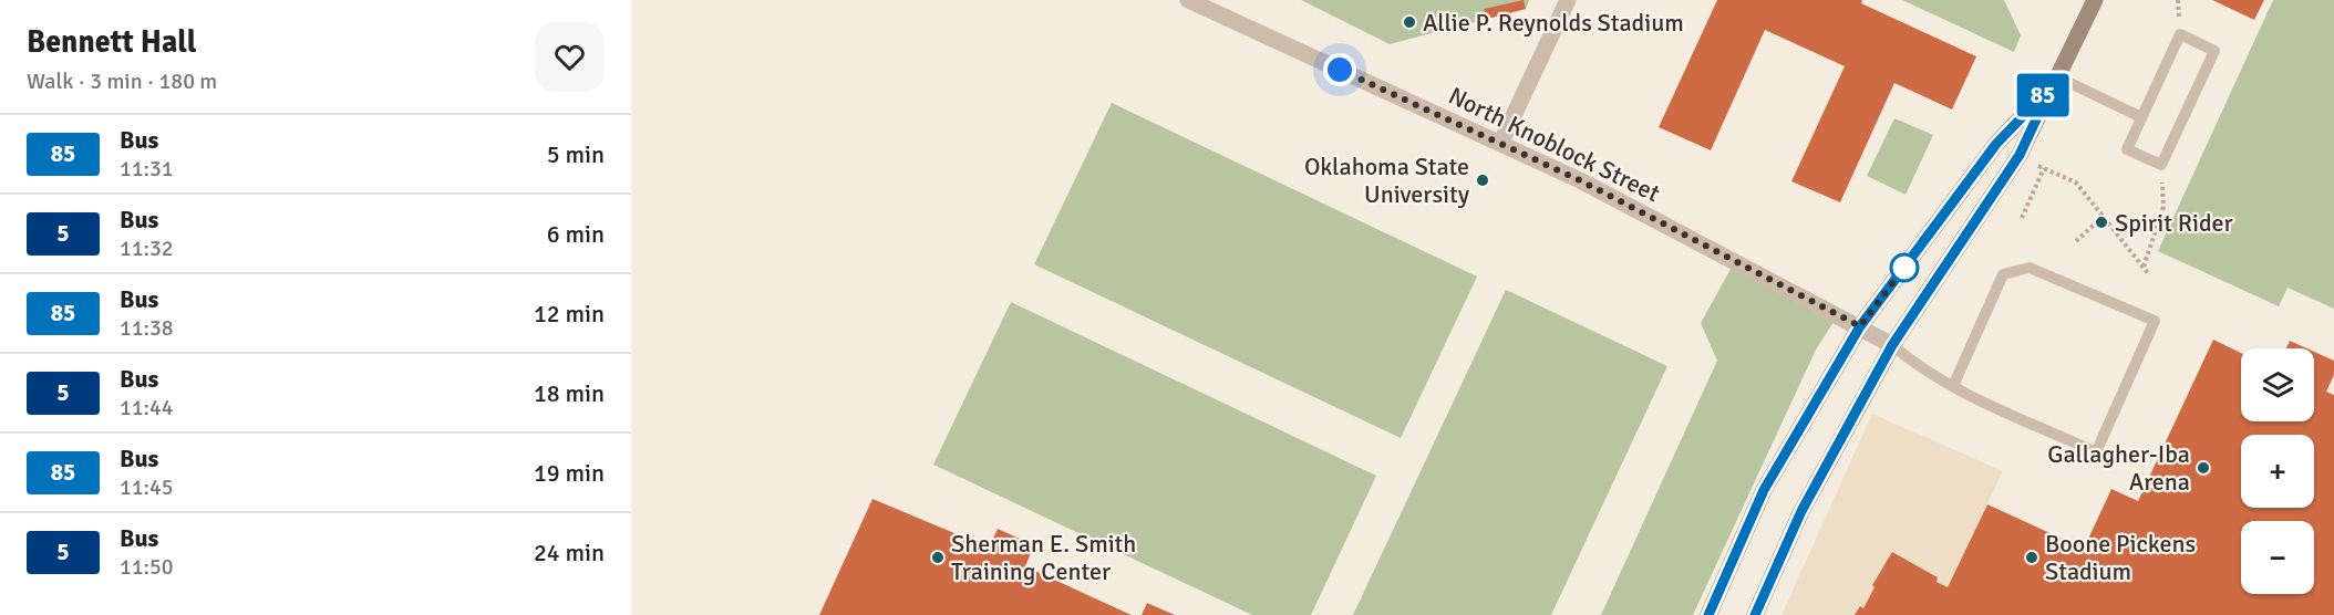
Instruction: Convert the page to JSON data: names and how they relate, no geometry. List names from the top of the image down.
{
  "streets": {
    "street": ["North Knoblock Street"]
  },
  "places": [
    "Allie P. Reynolds Stadium",
    "Oklahoma State University",
    "Spirit Rider",
    "Gallagher-Iba Arena",
    "Sherman E. Smith Training Center",
    "Boone Pickens Stadium"
  ],
  "lines": ["bus line 85"],
  "page": {
    "heading": ["Bennett Hall", "Walk · 3 min · 180 m"],
    "on_map": "85",
    "list": [
      {
        "mark": "85",
        "name": "Bus",
        "note": "11:31",
        "value": "5 min"
      },
      {
        "mark": "5",
        "name": "Bus",
        "note": "11:32",
        "value": "6 min"
      },
      {
        "mark": "85",
        "name": "Bus",
        "note": "11:38",
        "value": "12 min"
      },
      {
        "mark": "5",
        "name": "Bus",
        "note": "11:44",
        "value": "18 min"
      },
      {
        "mark": "85",
        "name": "Bus",
        "note": "11:45",
        "value": "19 min"
      },
      {
        "mark": "5",
        "name": "Bus",
        "note": "11:50",
        "value": "24 min"
      }
    ],
    "map_buttons": ["+", "−"]
  }
}
